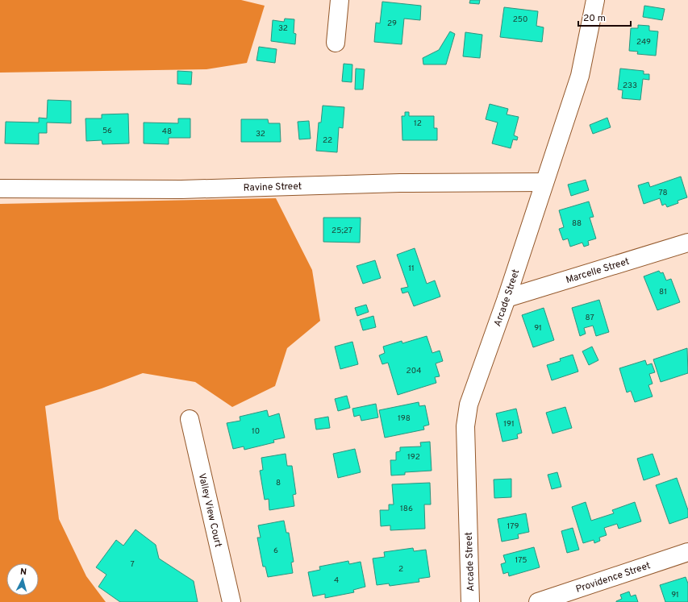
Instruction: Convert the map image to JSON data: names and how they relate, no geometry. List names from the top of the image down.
{
  "streets": {
    "street": [
      "Ravine Street",
      "Marcelle Street",
      "Arcade Street",
      "Valley View Court",
      "Providence Street"
    ]
  },
  "crossings": [
    ["Ravine Street", "Arcade Street"],
    ["Marcelle Street", "Arcade Street"]
  ],
  "house_numbers": [
    "250",
    "29",
    "32",
    "249",
    "233",
    "12",
    "56",
    "48",
    "32",
    "22",
    "78",
    "88",
    "25;27",
    "11",
    "81",
    "87",
    "91",
    "204",
    "198",
    "191",
    "10",
    "192",
    "8",
    "186",
    "179",
    "6",
    "175",
    "7",
    "2",
    "4",
    "91"
  ],
  "scale_bar": "20 m",
  "north": "top"
}
